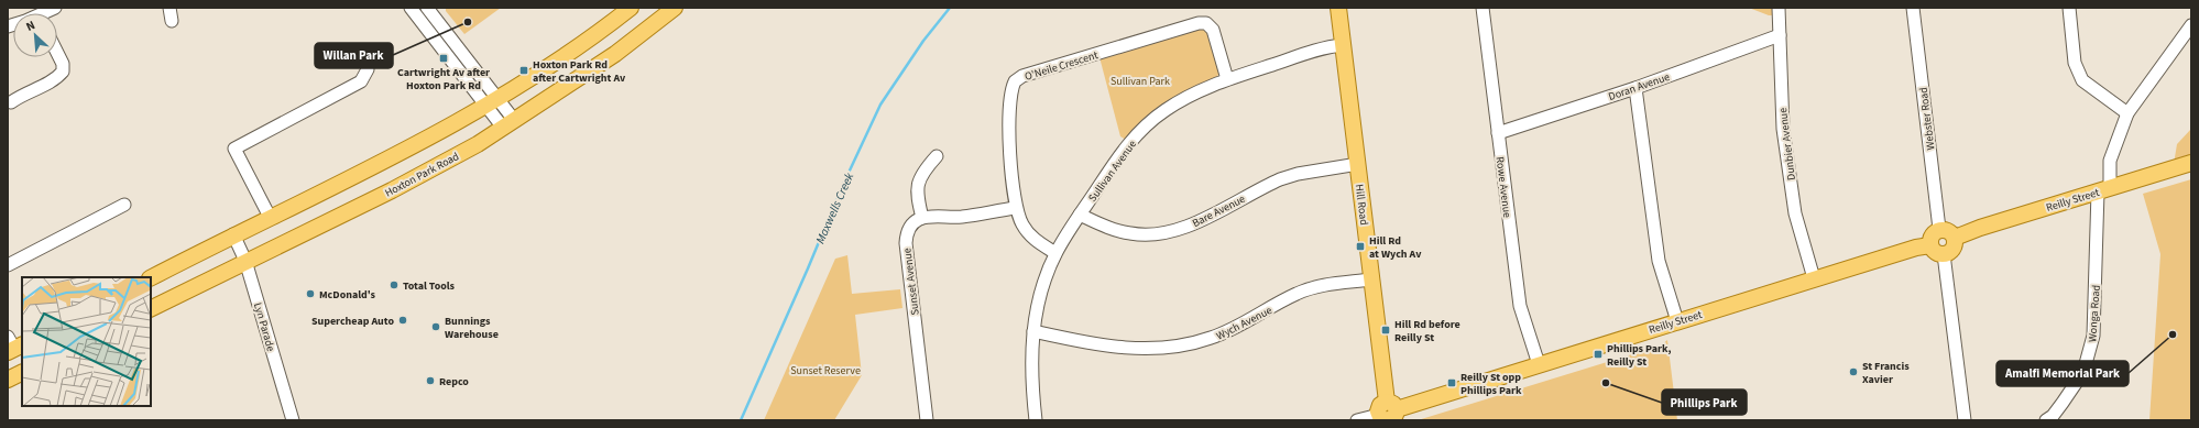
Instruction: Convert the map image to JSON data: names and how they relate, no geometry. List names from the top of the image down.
{
  "streets": {
    "main road": ["Hoxton Park Road", "Reilly Street", "Hill Road"],
    "street": [
      "O'Neile Crescent",
      "Doran Avenue",
      "Webster Road",
      "Dunbier Avenue",
      "Sullivan Avenue",
      "Rowe Avenue",
      "Bare Avenue",
      "Sunset Avenue",
      "Wonga Road",
      "Wych Avenue",
      "Lyn Parade"
    ]
  },
  "crossings": [
    ["O'Neile Crescent", "Sullivan Avenue"],
    ["Doran Avenue", "Dunbier Avenue"],
    ["Doran Avenue", "Rowe Avenue"],
    ["Webster Road", "Reilly Street"],
    ["Dunbier Avenue", "Reilly Street"],
    ["Sullivan Avenue", "Hill Road"],
    ["Sullivan Avenue", "Bare Avenue"],
    ["Sullivan Avenue", "Wych Avenue"],
    ["Hoxton Park Road", "Lyn Parade"],
    ["Rowe Avenue", "Reilly Street"],
    ["Reilly Street", "Hill Road"],
    ["Reilly Street", "Wonga Road"],
    ["Hill Road", "Bare Avenue"],
    ["Hill Road", "Wych Avenue"]
  ],
  "water": ["Maxwells Creek"],
  "parks": ["Sullivan Park", "Sunset Reserve"],
  "places": {
    "other": [
      "Willan Park",
      "Total Tools",
      "McDonald's",
      "Supercheap Auto",
      "Bunnings Warehouse",
      "Amalfi Memorial Park",
      "St Francis Xavier",
      "Repco",
      "Phillips Park"
    ],
    "transit": [
      "Cartwright Av after Hoxton Park Rd",
      "Hoxton Park Rd after Cartwright Av",
      "Hill Rd at Wych Av",
      "Hill Rd before Reilly St",
      "Phillips Park, Reilly St",
      "Reilly St opp Phillips Park"
    ]
  },
  "north": "top left"
}
